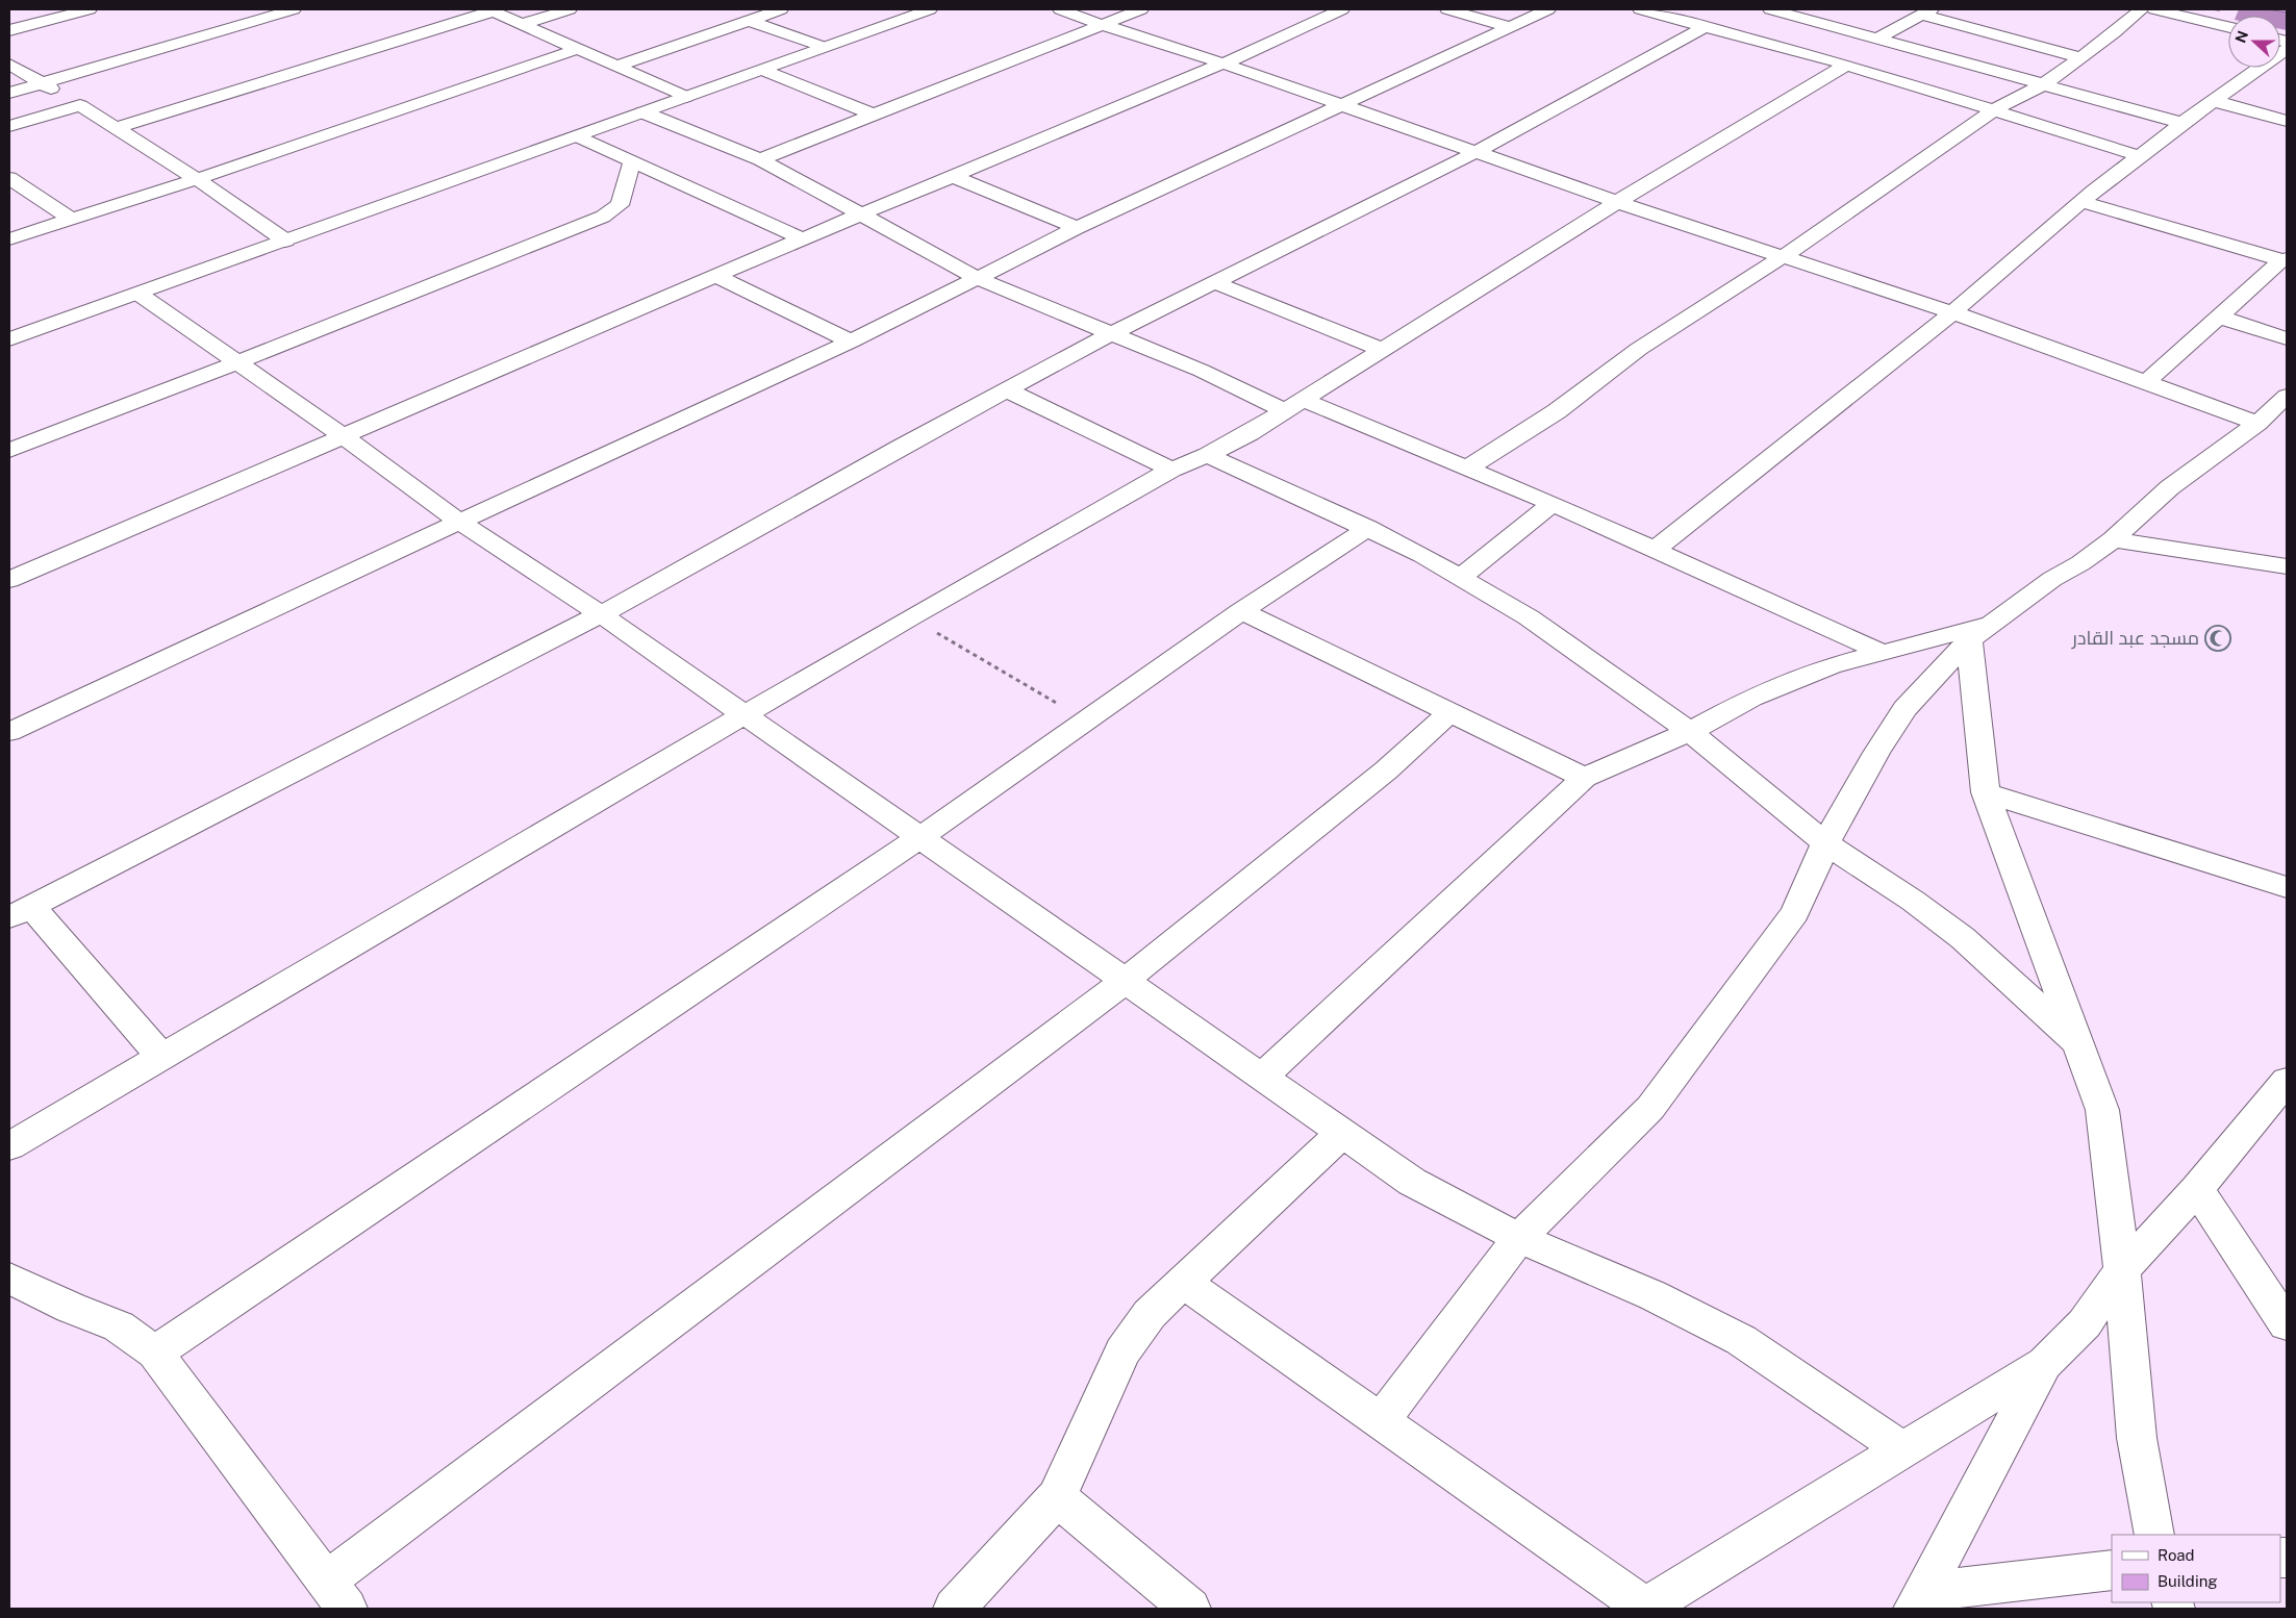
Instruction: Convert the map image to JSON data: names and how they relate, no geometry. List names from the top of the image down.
{
  "places": {
    "mosque": ["مسجد عبد القادر"]
  },
  "legend": ["Road", "Building"],
  "north": "left"
}
